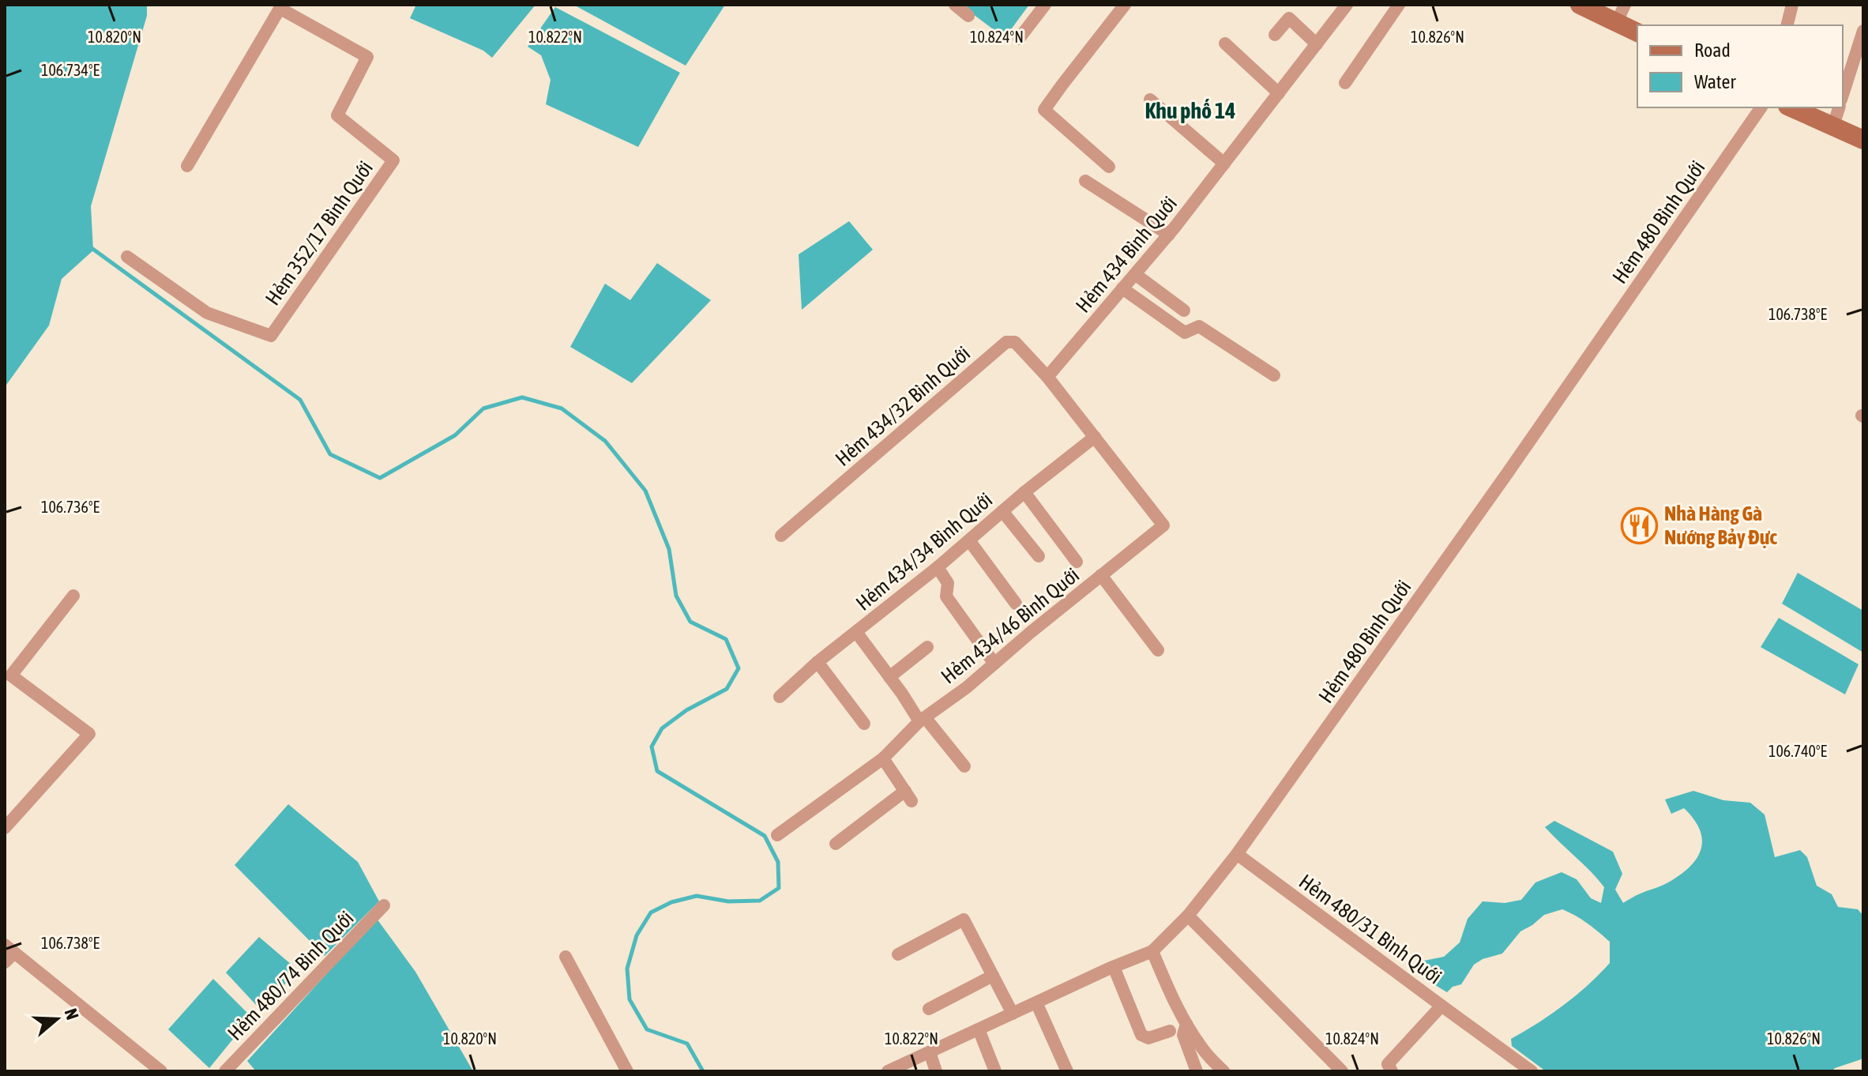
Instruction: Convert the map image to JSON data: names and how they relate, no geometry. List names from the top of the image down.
{
  "streets": {
    "street": [
      "Hẻm 480 Bình Quới",
      "Hẻm 352/17 Bình Quới",
      "Hẻm 434 Bình Quới",
      "Hẻm 434/32 Bình Quới",
      "Hẻm 434/34 Bình Quới",
      "Hẻm 434/46 Bình Quới",
      "Hẻm 480/31 Bình Quới",
      "Hẻm 480/74 Bình Quới"
    ]
  },
  "crossings": [
    ["Hẻm 480 Bình Quới", "Hẻm 480/31 Bình Quới"],
    ["Hẻm 434 Bình Quới", "Hẻm 434/32 Bình Quới"],
    ["Hẻm 434/34 Bình Quới", "Hẻm 434/46 Bình Quới"]
  ],
  "districts": ["Khu phố 14"],
  "places": {
    "restaurant": ["Nhà Hàng Gà Nướng Bảy Đực"]
  },
  "legend": ["Road", "Water"],
  "north": "right",
  "coordinates": [
    "10.826°N",
    "10.820°N",
    "10.822°N",
    "10.824°N",
    "106.734°E",
    "106.738°E",
    "106.736°E",
    "106.740°E"
  ]
}
